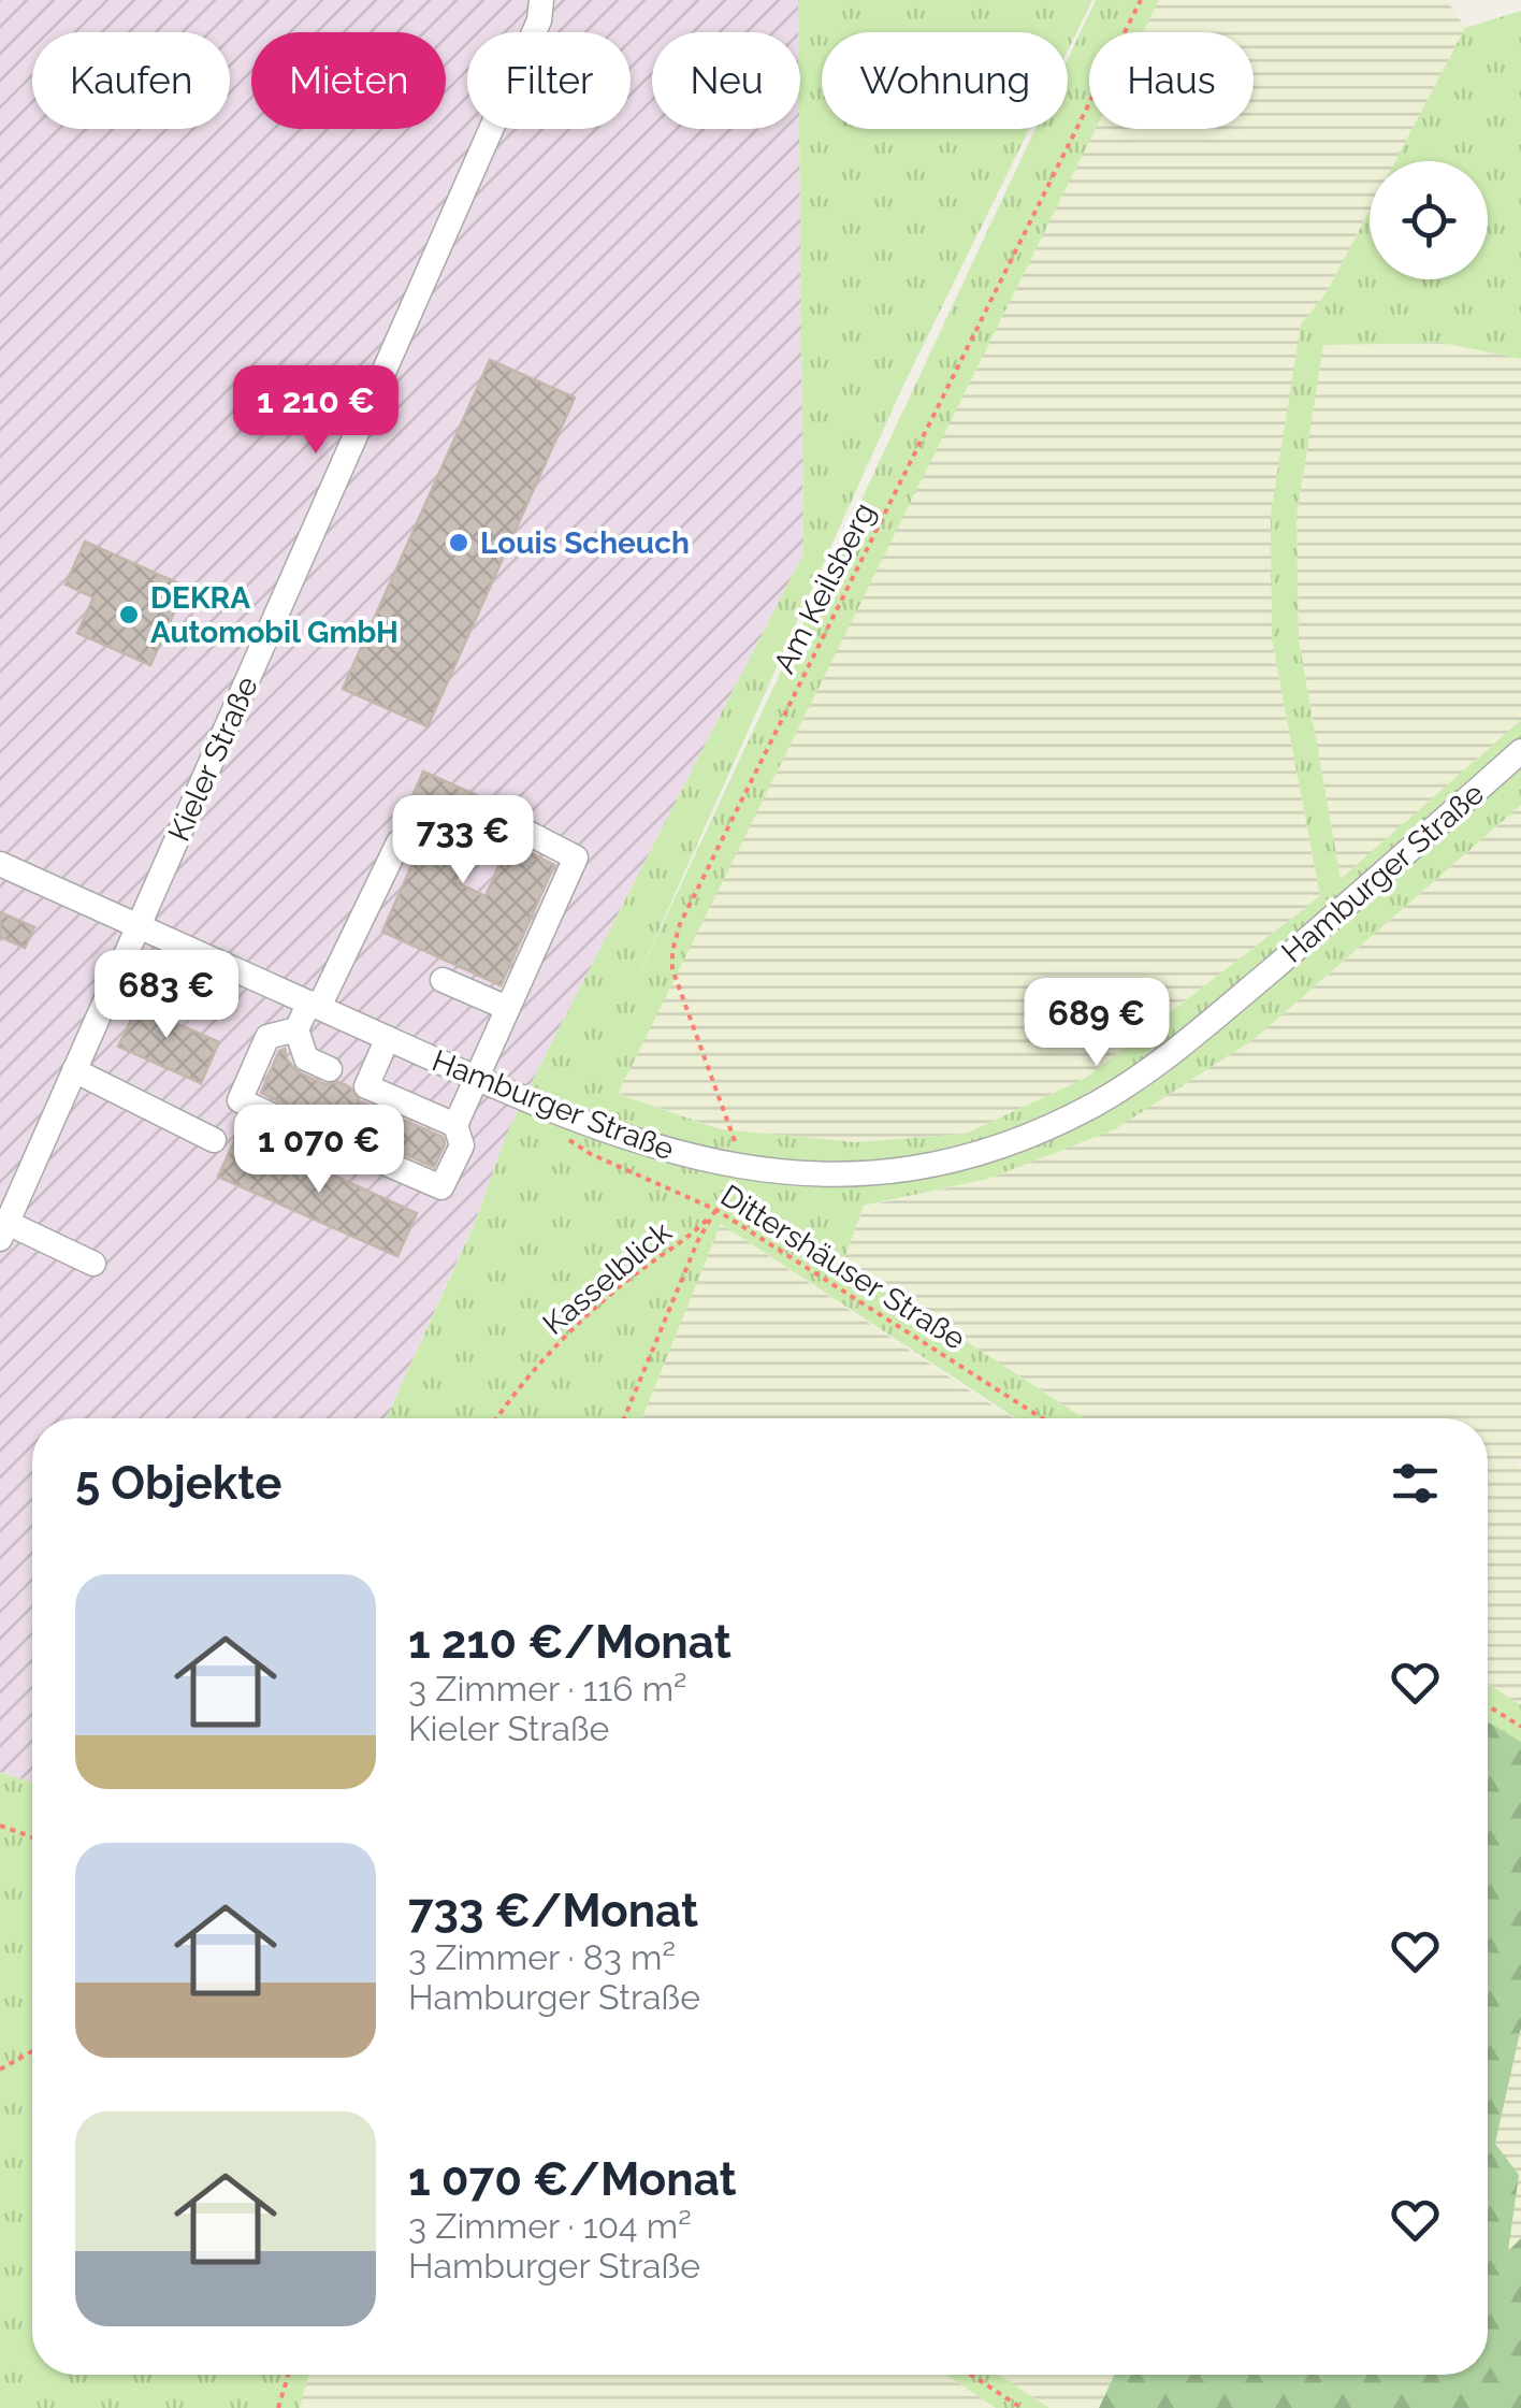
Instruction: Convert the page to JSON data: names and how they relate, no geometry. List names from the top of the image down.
{
  "streets": {
    "street": ["Kieler Straße", "Hamburger Straße"],
    "path": ["Am Keilsberg", "Dittershäuser Straße", "Kasselblick"]
  },
  "crossings": [
    ["Am Keilsberg", "Hamburger Straße"],
    ["Kieler Straße", "Hamburger Straße"],
    ["Dittershäuser Straße", "Kasselblick"]
  ],
  "places": ["Louis Scheuch", "DEKRA Automobil GmbH"],
  "page": {
    "chip": [
      "Kaufen",
      "Mieten",
      "Filter",
      "Neu",
      "Wohnung",
      "Haus"
    ],
    "price": [
      "1 210 €",
      "733 €",
      "683 €",
      "689 €",
      "1 070 €"
    ],
    "heading": "5 Objekte",
    "list": [
      {
        "name": "1 210 €/Monat",
        "note": "3 Zimmer · 116 m² · Kieler Straße"
      },
      {
        "name": "733 €/Monat",
        "note": "3 Zimmer · 83 m² · Hamburger Straße"
      },
      {
        "name": "1 070 €/Monat",
        "note": "3 Zimmer · 104 m² · Hamburger Straße"
      }
    ]
  }
}
